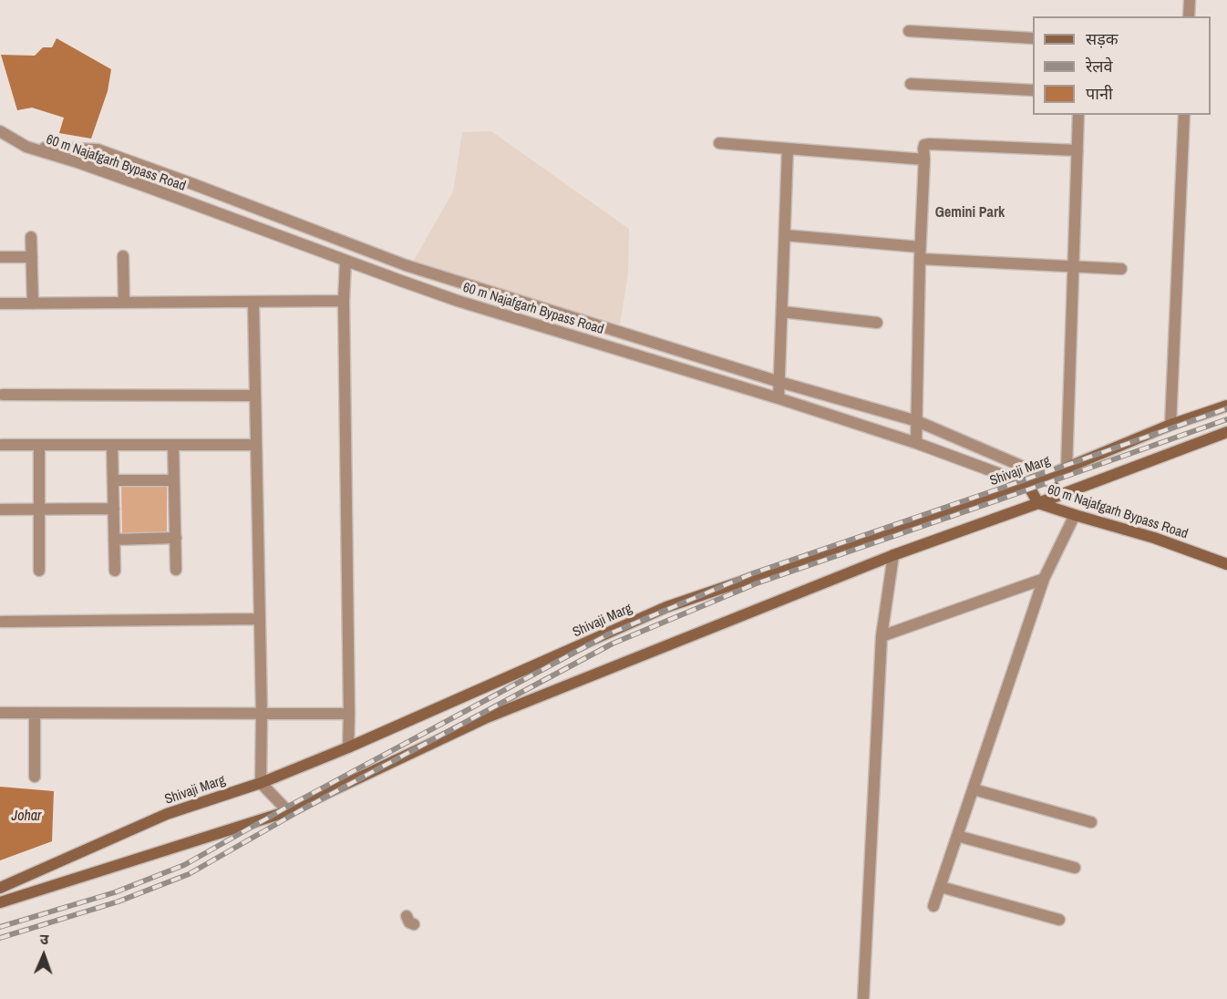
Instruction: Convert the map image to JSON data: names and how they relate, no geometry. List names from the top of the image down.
{
  "streets": {
    "main road": ["60 m Najafgarh Bypass Road", "Shivaji Marg"]
  },
  "crossings": [
    ["60 m Najafgarh Bypass Road", "Shivaji Marg"]
  ],
  "districts": ["Gemini Park"],
  "water": ["Johar"],
  "legend": ["सड़क", "रेलवे", "पानी"],
  "north": "top"
}
